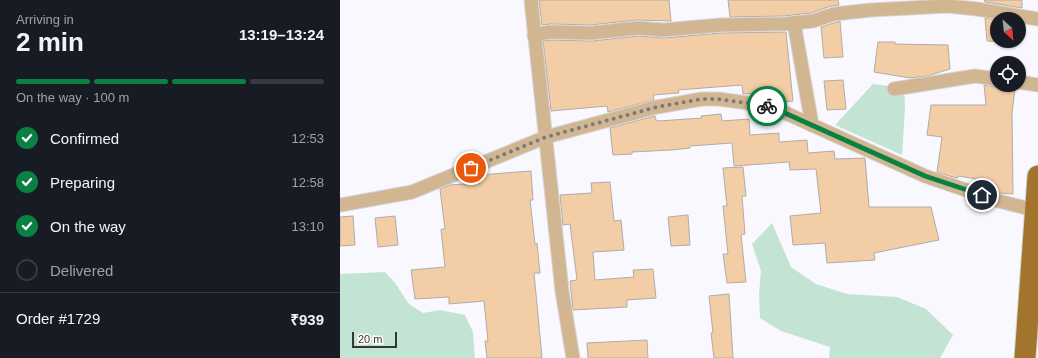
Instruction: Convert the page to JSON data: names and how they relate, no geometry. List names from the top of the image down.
{
  "scale_bar": "20 m",
  "north": "bottom right",
  "page": {
    "heading": ["2 min", "Arriving in", "13:19–13:24"],
    "panel": ["Order #1729", "₹939"],
    "bar": "On the way · 100 m",
    "list": [
      ["Confirmed", "12:53"],
      ["Preparing", "12:58"],
      ["On the way", "13:10"],
      "Delivered"
    ],
    "scale": "20 m"
  }
}
